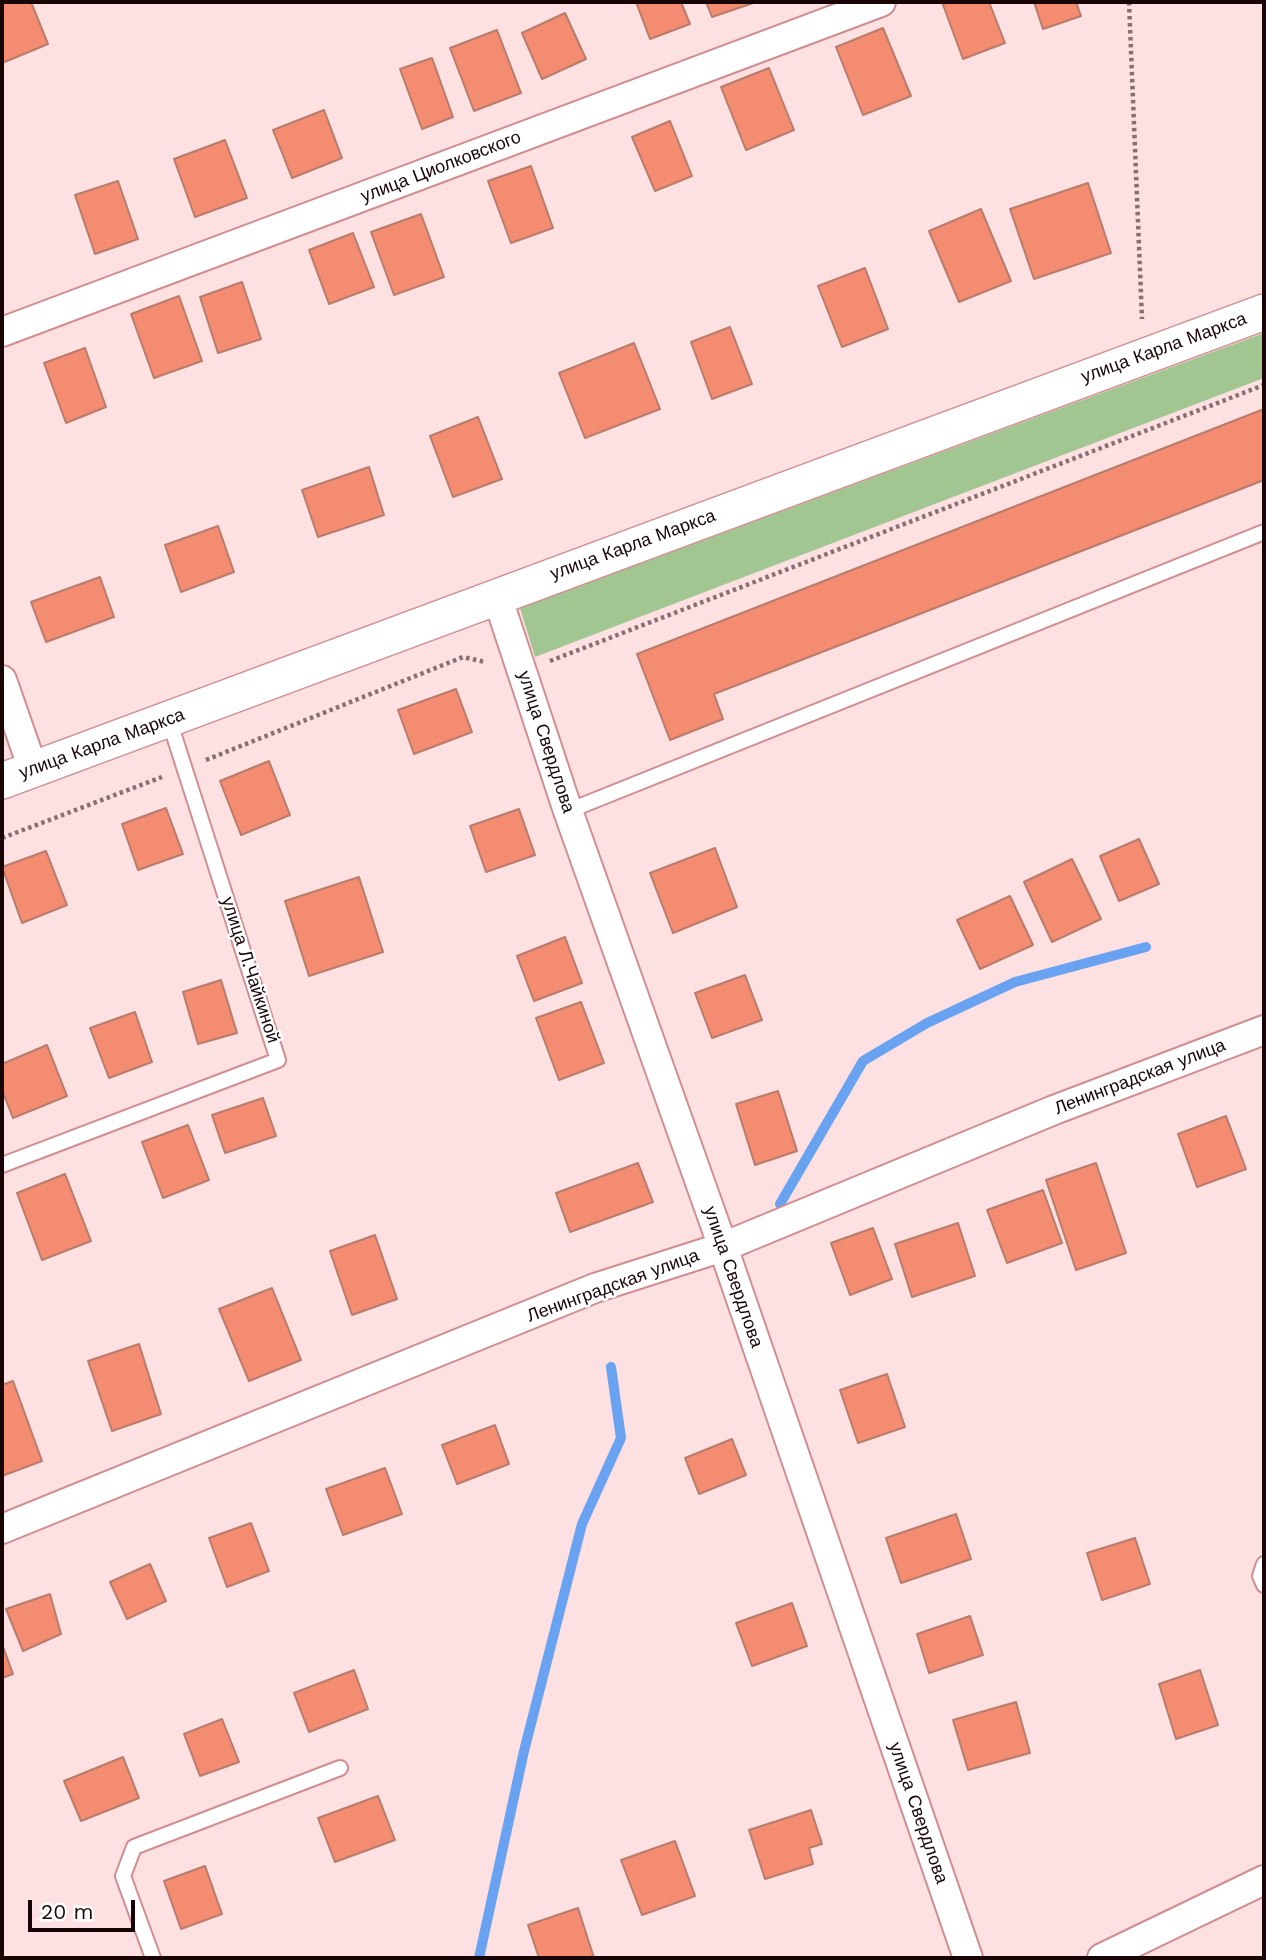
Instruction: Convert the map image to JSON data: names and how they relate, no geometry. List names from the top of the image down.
{
  "streets": {
    "street": [
      "улица Циолковского",
      "улица Карла Маркса",
      "улица Свердлова",
      "Ленинградская улица"
    ],
    "lane": ["улица Л.Чайкиной"]
  },
  "crossings": [
    ["улица Карла Маркса", "улица Свердлова"],
    ["улица Карла Маркса", "улица Л.Чайкиной"],
    ["улица Свердлова", "Ленинградская улица"]
  ],
  "scale_bar": "20 m"
}
